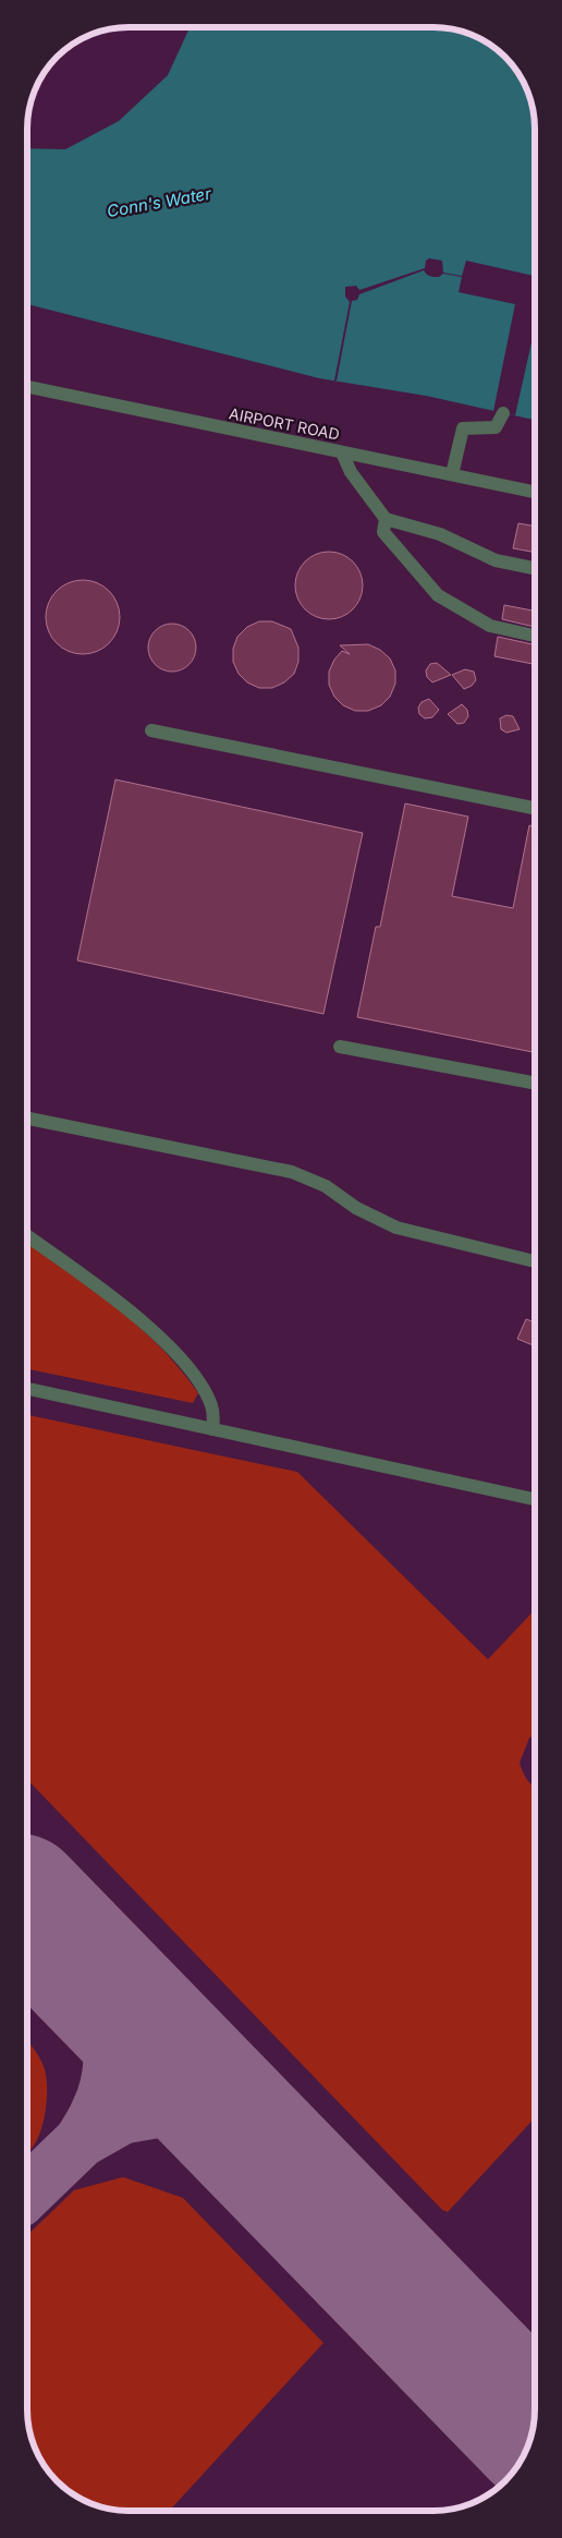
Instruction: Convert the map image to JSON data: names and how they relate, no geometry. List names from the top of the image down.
{
  "streets": {
    "street": ["AIRPORT ROAD"]
  },
  "water": ["Conn's Water"]
}
